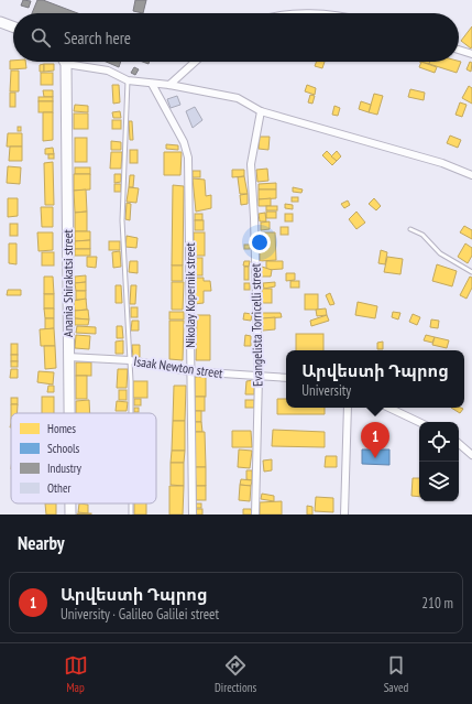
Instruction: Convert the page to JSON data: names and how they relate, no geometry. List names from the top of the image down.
{
  "streets": {
    "main road": ["Anania Shirakatsi street"],
    "street": ["Nikolay Kopernik street", "Evangelista Torricelli street", "Isaak Newton street"]
  },
  "crossings": [
    ["Anania Shirakatsi street", "Isaak Newton street"],
    ["Nikolay Kopernik street", "Isaak Newton street"],
    ["Evangelista Torricelli street", "Isaak Newton street"]
  ],
  "legend": [
    "Homes",
    "Schools",
    "Industry",
    "Other"
  ],
  "page": {
    "search": "Search here",
    "popup": ["Արվեստի Դպրոց", "University"],
    "pins": "1",
    "heading": "Nearby",
    "list": [
      {
        "mark": "1",
        "name": "Արվեստի Դպրոց",
        "note": "University · Galileo Galilei street",
        "value": "210 m"
      }
    ],
    "nav": ["Map", "Directions", "Saved"]
  }
}
